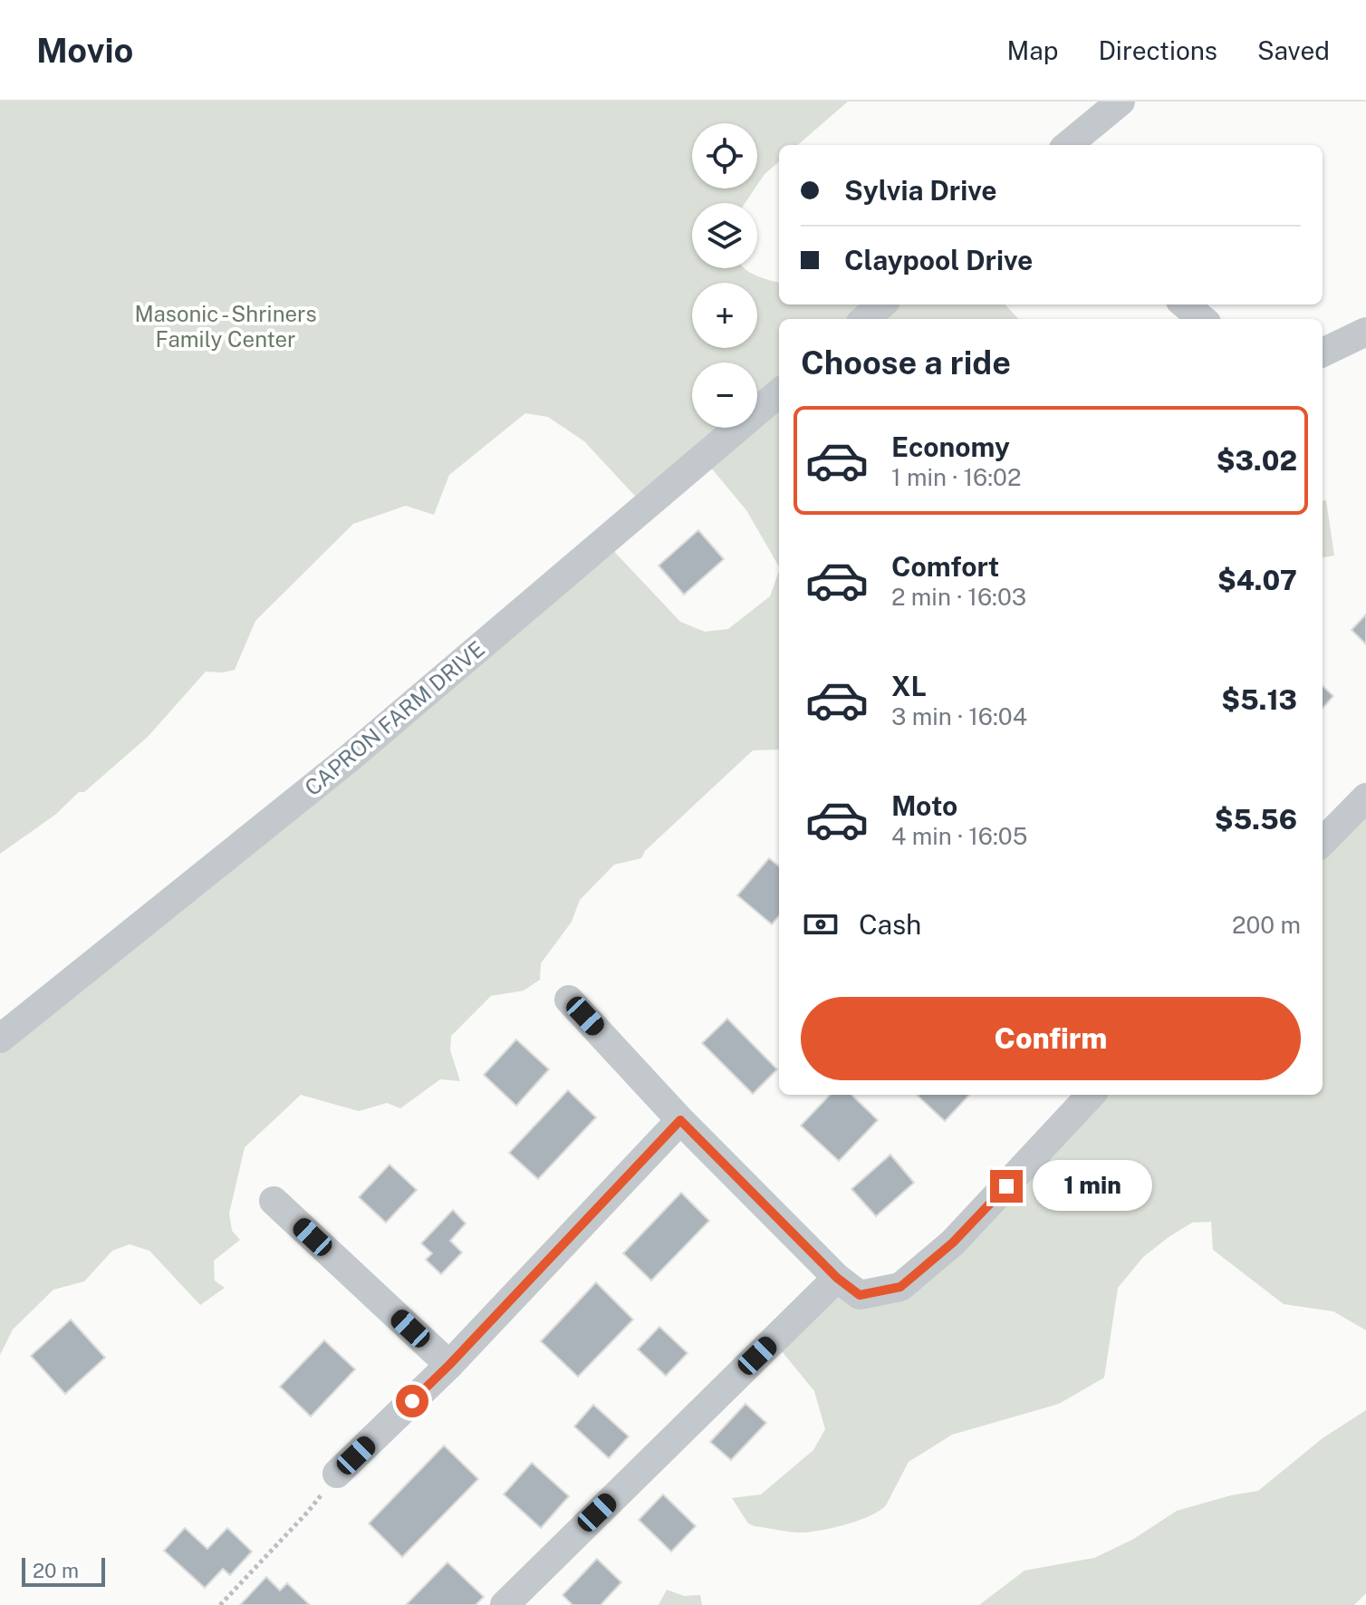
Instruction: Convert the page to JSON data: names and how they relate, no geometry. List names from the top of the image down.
{
  "streets": {
    "street": ["CAPRON FARM DRIVE"]
  },
  "parks": ["Masonic - Shriners Family Center"],
  "scale_bar": "20 m",
  "page": {
    "header": "Movio",
    "nav": ["Map", "Directions", "Saved"],
    "map_buttons": ["+", "−"],
    "banner": ["Sylvia Drive", "Claypool Drive"],
    "heading": "Choose a ride",
    "list": [
      {
        "name": "Economy",
        "note": "1 min · 16:02",
        "value": "$3.02"
      },
      {
        "name": "Comfort",
        "note": "2 min · 16:03",
        "value": "$4.07"
      },
      {
        "name": "XL",
        "note": "3 min · 16:04",
        "value": "$5.13"
      },
      {
        "name": "Moto",
        "note": "4 min · 16:05",
        "value": "$5.56"
      }
    ],
    "pay": ["Cash", "200 m"],
    "buttons": "Confirm",
    "bubble": "1 min",
    "scale": "20 m"
  }
}
